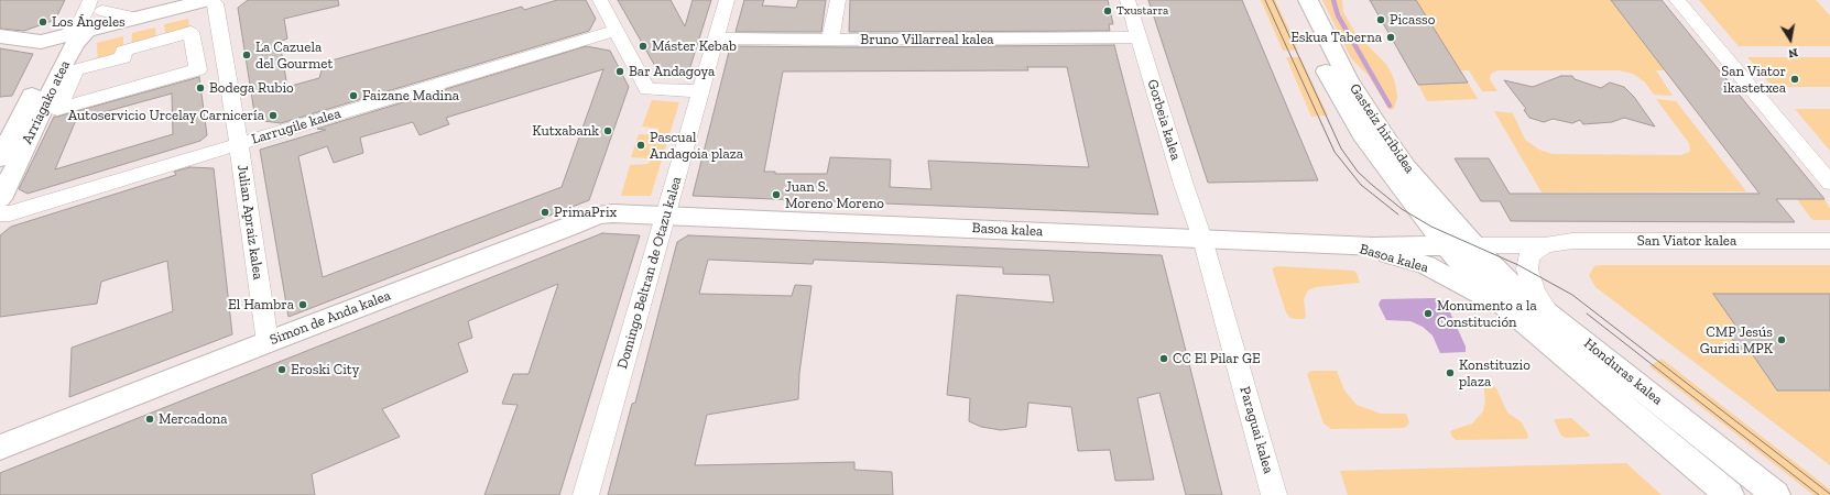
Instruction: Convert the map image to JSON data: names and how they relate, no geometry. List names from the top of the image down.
{
  "streets": {
    "main road": [
      "Arriagako atea",
      "Gasteiz hiribidea",
      "Basoa kalea",
      "Simon de Anda kalea",
      "Honduras kalea"
    ],
    "street": [
      "Bruno Villarreal kalea",
      "Gorbeia kalea",
      "Larrugile kalea",
      "Julian Apraiz kalea",
      "San Viator kalea",
      "Domingo Beltran de Otazu kalea",
      "Paraguai kalea"
    ]
  },
  "crossings": [
    ["Bruno Villarreal kalea", "Gorbeia kalea"],
    ["Bruno Villarreal kalea", "Domingo Beltran de Otazu kalea"],
    ["Gorbeia kalea", "Basoa kalea"],
    ["Gorbeia kalea", "Paraguai kalea"],
    ["Larrugile kalea", "Julian Apraiz kalea"],
    ["Gasteiz hiribidea", "Basoa kalea"],
    ["Gasteiz hiribidea", "San Viator kalea"],
    ["Gasteiz hiribidea", "Honduras kalea"],
    ["Julian Apraiz kalea", "Simon de Anda kalea"],
    ["Basoa kalea", "San Viator kalea"],
    ["Basoa kalea", "Domingo Beltran de Otazu kalea"],
    ["Basoa kalea", "Simon de Anda kalea"],
    ["Basoa kalea", "Honduras kalea"],
    ["Basoa kalea", "Paraguai kalea"],
    ["San Viator kalea", "Honduras kalea"],
    ["Domingo Beltran de Otazu kalea", "Simon de Anda kalea"]
  ],
  "places": [
    "Txustarra",
    "Picasso",
    "Los Ángeles",
    "Eskua Taberna",
    "Máster Kebab",
    "La Cazuela del Gourmet",
    "Bar Andagoya",
    "San Viator ikastetxea",
    "Bodega Rubio",
    "Faizane Madina",
    "Autoservicio Urcelay Carnicería",
    "Kutxabank",
    "Pascual Andagoia plaza",
    "Juan S. Moreno Moreno",
    "PrimaPrix",
    "El Hambra",
    "Monumento a la Constitución",
    "CMP Jesús Guridi MPK",
    "CC El Pilar GE",
    "Eroski City",
    "Konstituzio plaza",
    "Mercadona"
  ],
  "north": "bottom"
}
